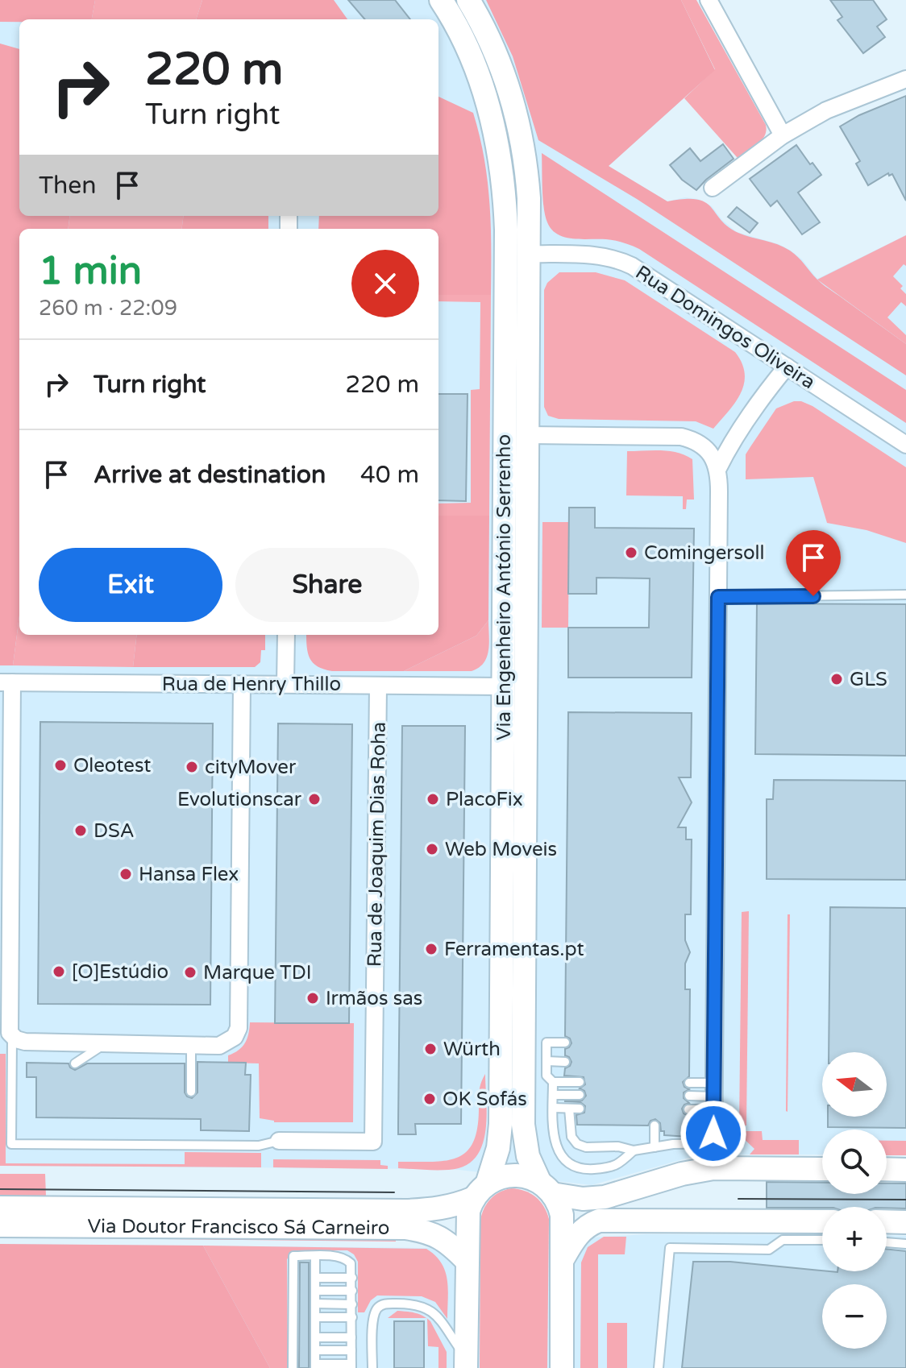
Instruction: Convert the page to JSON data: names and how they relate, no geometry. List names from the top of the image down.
{
  "streets": {
    "main road": ["Via Engenheiro António Serrenho", "Via Doutor Francisco Sá Carneiro"],
    "street": ["Rua Domingos Oliveira", "Rua de Henry Thillo", "Rua de Joaquim Dias Roha"]
  },
  "crossings": [
    ["Rua Domingos Oliveira", "Via Engenheiro António Serrenho"],
    ["Via Engenheiro António Serrenho", "Rua de Henry Thillo"],
    ["Via Engenheiro António Serrenho", "Via Doutor Francisco Sá Carneiro"],
    ["Rua de Henry Thillo", "Rua de Joaquim Dias Roha"]
  ],
  "places": [
    "Comingersoll",
    "GLS",
    "Oleotest",
    "cityMover",
    "Evolutionscar",
    "PlacoFix",
    "DSA",
    "Web Moveis",
    "Hansa Flex",
    "Ferramentas.pt",
    "[O]Estúdio",
    "Marque TDI",
    "Irmãos sas",
    "Würth",
    "OK Sofás"
  ],
  "north": "left",
  "page": {
    "turn": ["220 m", "Turn right"],
    "then": "Then",
    "heading": ["1 min", "260 m · 22:09"],
    "list": [
      {
        "name": "Turn right",
        "value": "220 m"
      },
      {
        "name": "Arrive at destination",
        "value": "40 m"
      }
    ],
    "buttons": ["Exit", "Share"],
    "map_buttons": ["+", "−"]
  }
}
